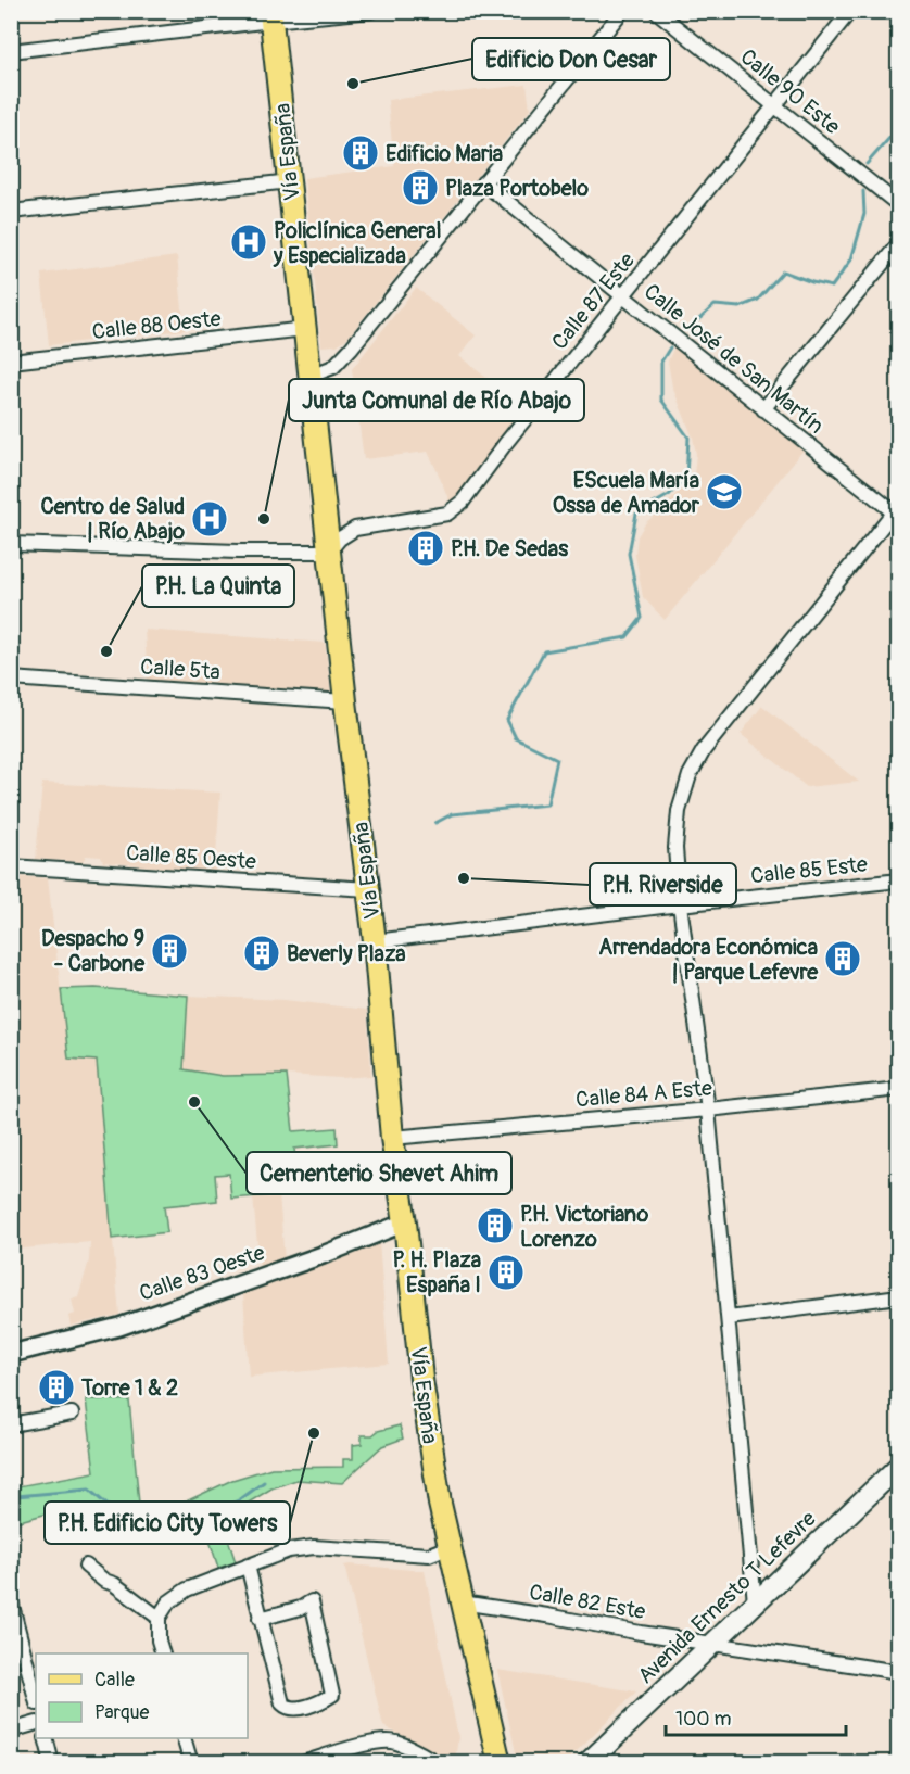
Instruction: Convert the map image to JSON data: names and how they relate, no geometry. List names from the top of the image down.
{
  "streets": {
    "main road": ["Vía España", "Avenida Ernesto T Lefevre"],
    "street": [
      "Calle 90 Este",
      "Calle 87 Este",
      "Calle 88 Oeste",
      "Calle José de San Martín",
      "Calle 5ta",
      "Calle 85 Oeste",
      "Calle 85 Este",
      "Calle 84 A Este",
      "Calle 83 Oeste",
      "Calle 82 Este"
    ]
  },
  "crossings": [
    ["Calle 90 Este", "Calle 87 Este"],
    ["Vía España", "Calle 87 Este"],
    ["Vía España", "Calle 88 Oeste"],
    ["Vía España", "Calle 5ta"],
    ["Vía España", "Calle 85 Oeste"],
    ["Vía España", "Calle 85 Este"],
    ["Vía España", "Calle 84 A Este"],
    ["Vía España", "Calle 83 Oeste"],
    ["Vía España", "Calle 82 Este"],
    ["Calle 87 Este", "Calle José de San Martín"],
    ["Avenida Ernesto T Lefevre", "Calle 82 Este"]
  ],
  "places": {
    "other": [
      "Edificio Don Cesar",
      "Junta Comunal de Río Abajo",
      "P.H. La Quinta",
      "P.H. Riverside",
      "Cementerio Shevet Ahim",
      "P.H. Edificio City Towers"
    ],
    "building": [
      "Edificio Maria",
      "Plaza Portobelo",
      "P.H. De Sedas",
      "Despacho 9 - Carbone",
      "Beverly Plaza",
      "Arrendadora Económica | Parque Lefevre",
      "P.H. Victoriano Lorenzo",
      "P. H. Plaza España I",
      "Torre 1 & 2"
    ],
    "hospital": ["Policlínica General y Especializada", "Centro de Salud | Río Abajo"],
    "school or university": ["EScuela María Ossa de Amador"]
  },
  "legend": ["Calle", "Parque"],
  "scale_bar": "100 m"
}
